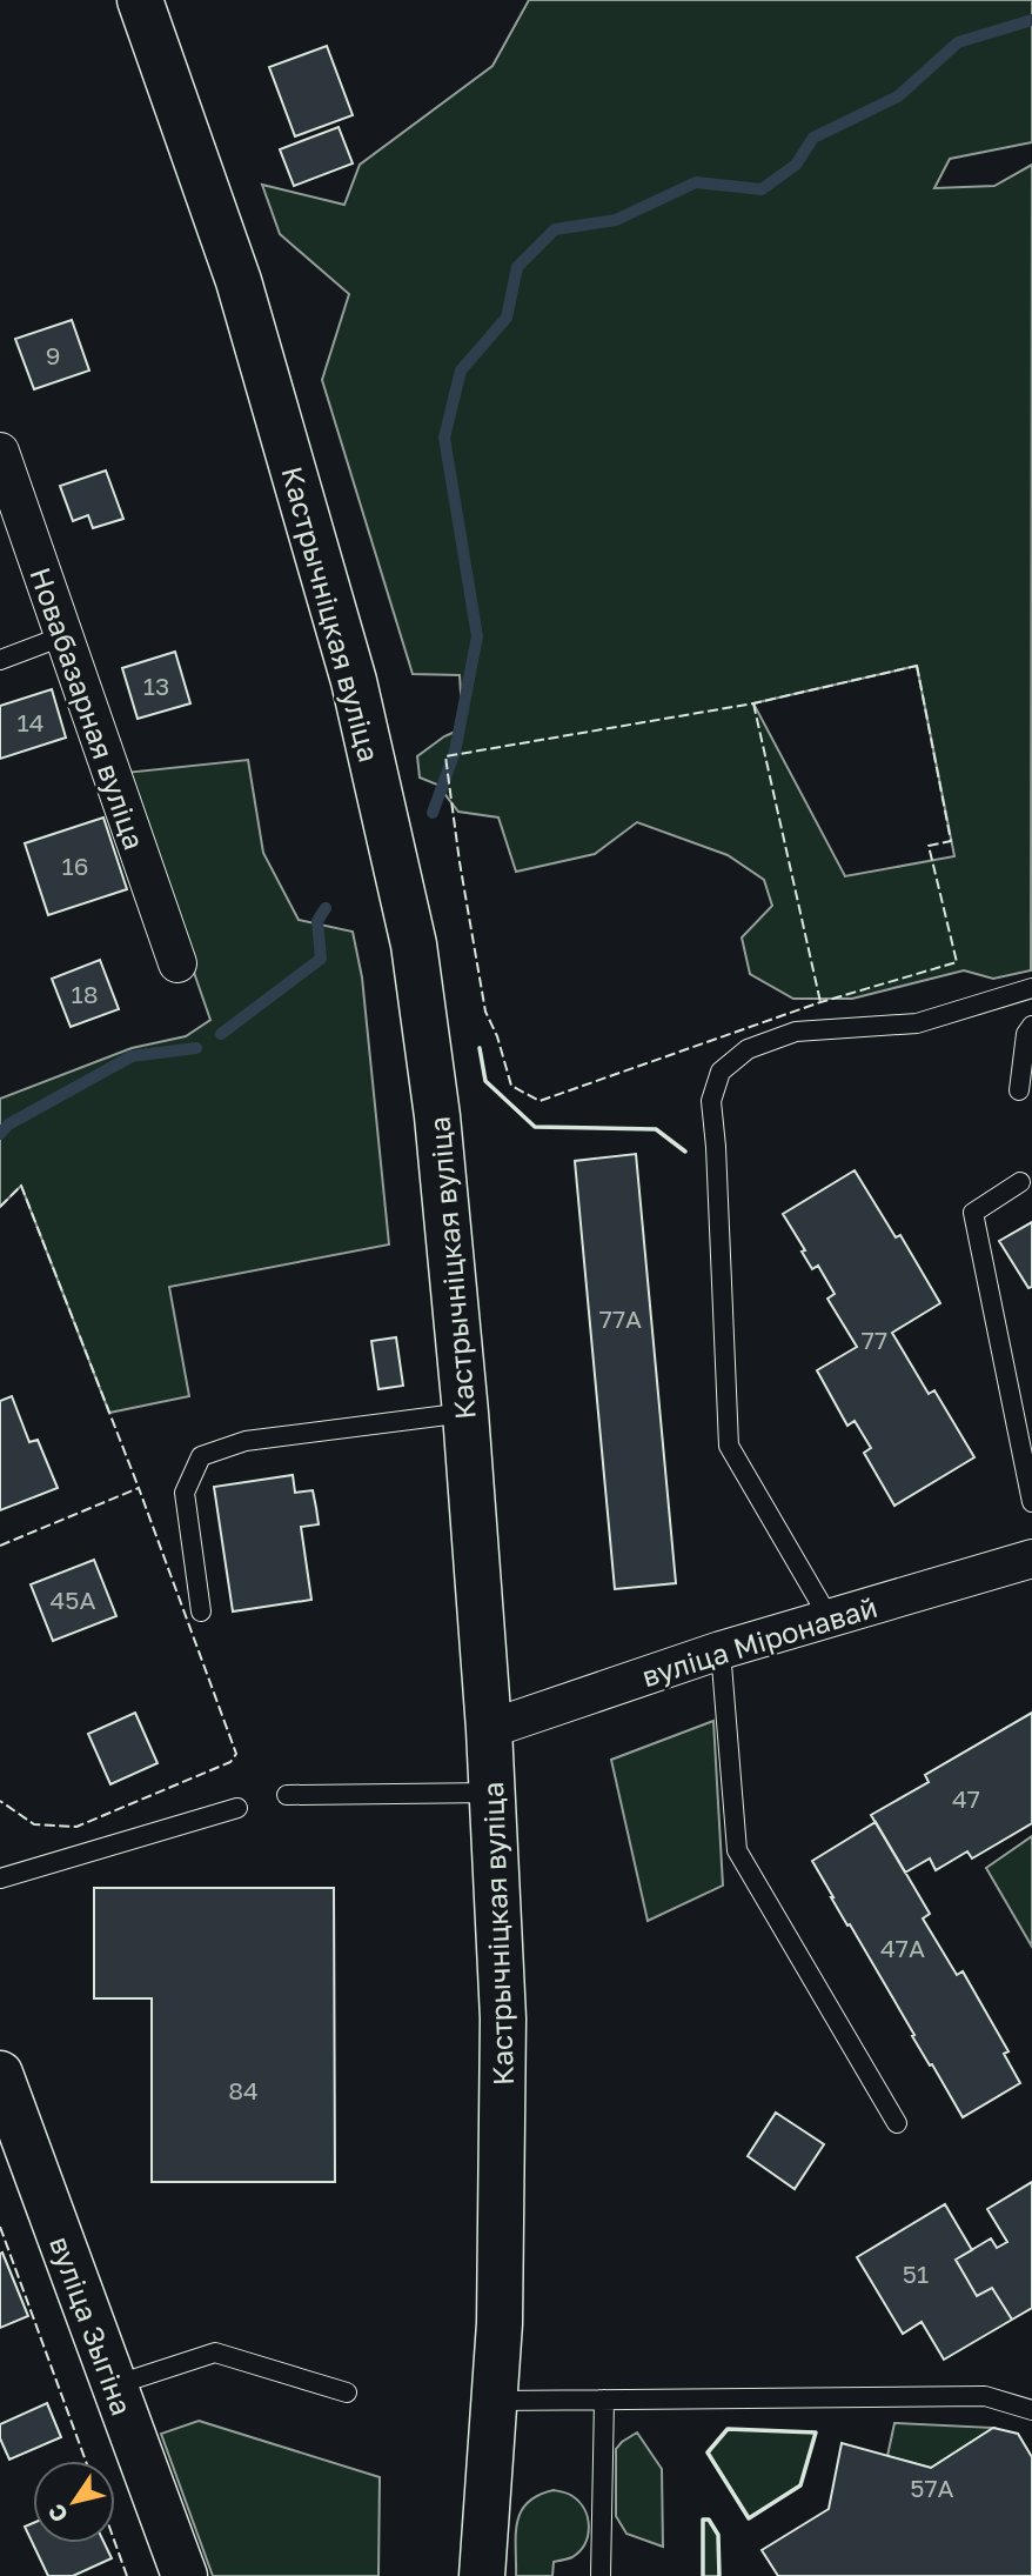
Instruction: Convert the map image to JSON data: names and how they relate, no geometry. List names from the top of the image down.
{
  "streets": {
    "main road": ["Кастрычніцкая вуліца", "вуліца Зыгіна"],
    "street": ["Новабазарная вуліца", "вуліца Міронавай"]
  },
  "crossings": [
    ["Кастрычніцкая вуліца", "вуліца Міронавай"]
  ],
  "house_numbers": [
    "9",
    "13",
    "14",
    "16",
    "18",
    "77А",
    "77",
    "45А",
    "47",
    "47А",
    "84",
    "51",
    "57А"
  ],
  "north": "bottom left"
}
